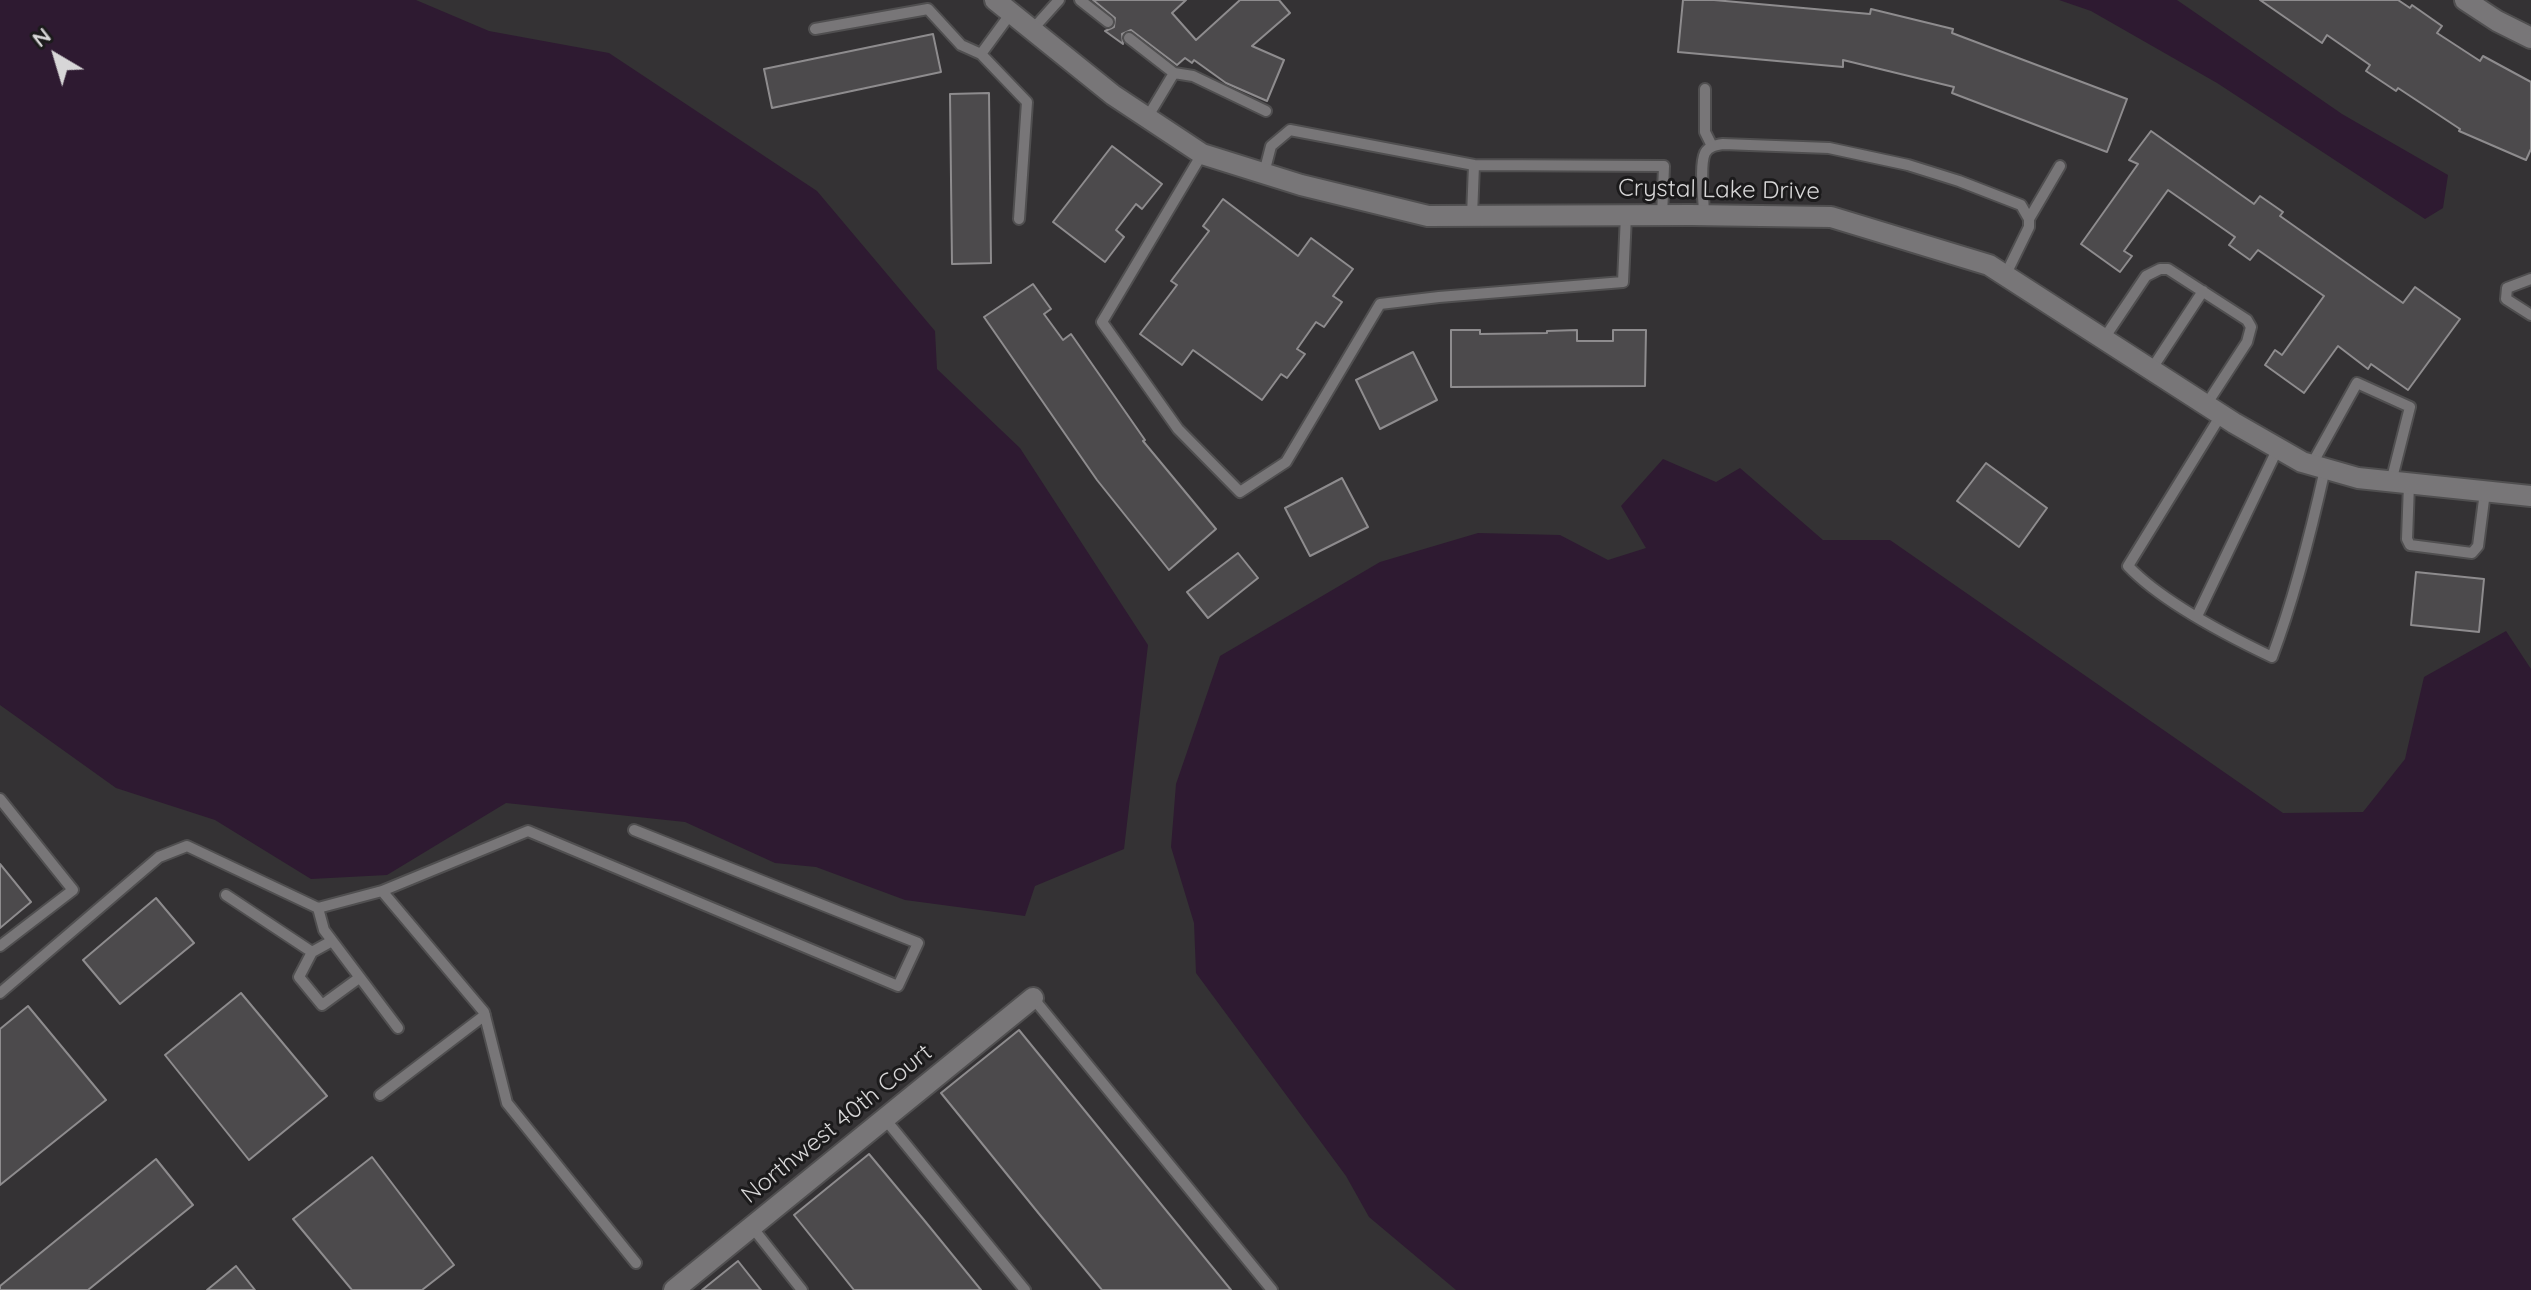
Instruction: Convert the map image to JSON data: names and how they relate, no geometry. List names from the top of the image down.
{
  "streets": {
    "street": ["Crystal Lake Drive", "Northwest 40th Court"]
  },
  "north": "top left"
}
